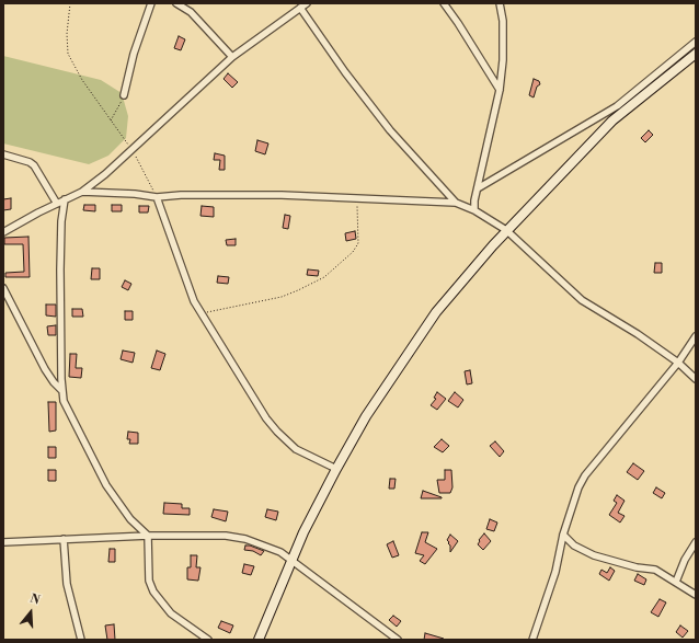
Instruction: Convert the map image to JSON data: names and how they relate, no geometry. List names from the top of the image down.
{
  "north": "top"
}
